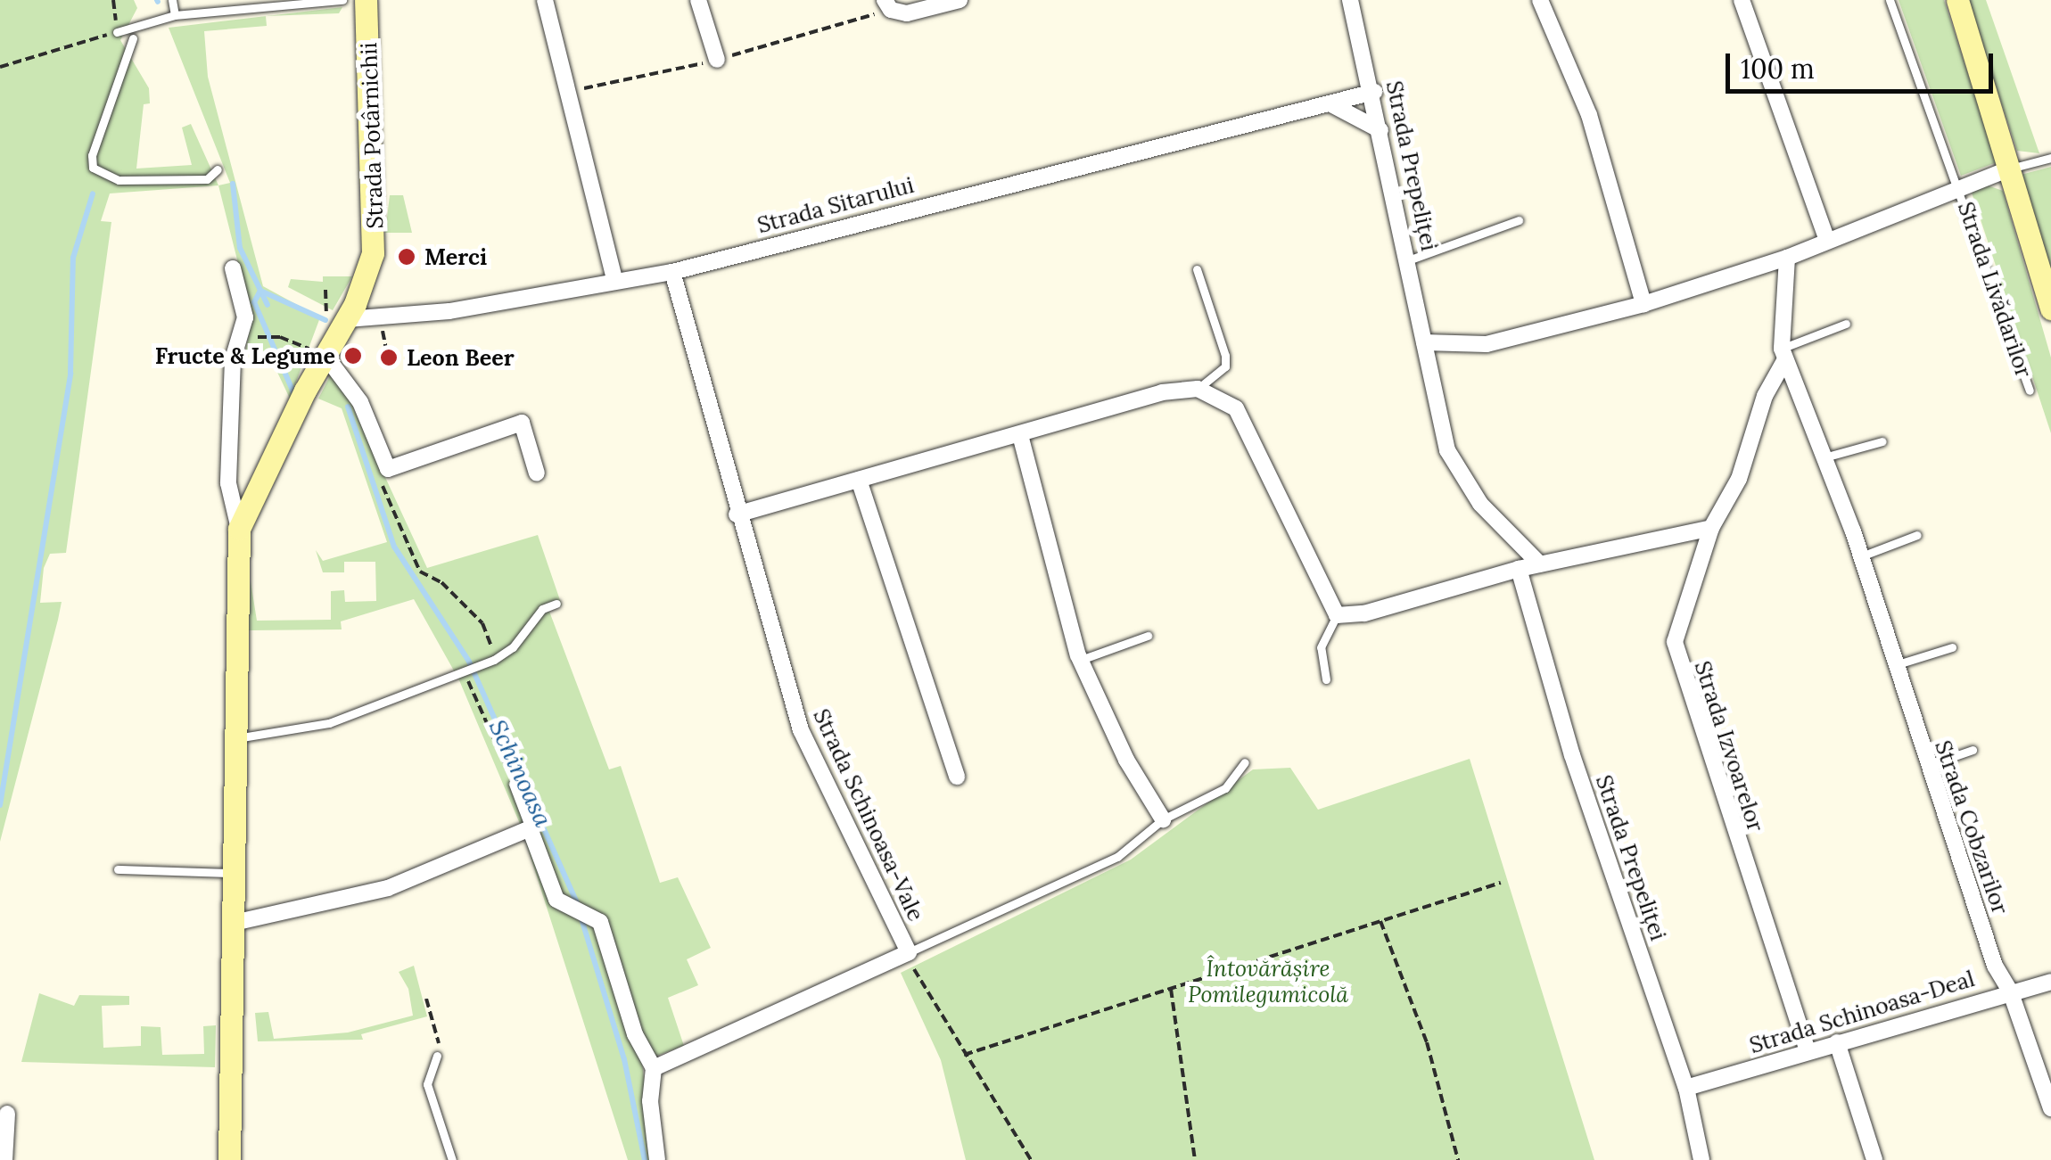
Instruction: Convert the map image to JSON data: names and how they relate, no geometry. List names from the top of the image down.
{
  "streets": {
    "street": [
      "Strada Potârnichii",
      "Strada Prepeliței",
      "Strada Sitarului",
      "Strada Livădarilor",
      "Strada Izvoarelor",
      "Strada Schinoasa-Vale",
      "Strada Cobzarilor",
      "Strada Schinoasa-Deal"
    ]
  },
  "crossings": [
    ["Strada Potârnichii", "Strada Sitarului"],
    ["Strada Prepeliței", "Strada Sitarului"],
    ["Strada Prepeliței", "Strada Schinoasa-Deal"],
    ["Strada Sitarului", "Strada Schinoasa-Vale"],
    ["Strada Izvoarelor", "Strada Cobzarilor"],
    ["Strada Izvoarelor", "Strada Schinoasa-Deal"],
    ["Strada Cobzarilor", "Strada Schinoasa-Deal"]
  ],
  "water": ["Schinoasa"],
  "parks": ["Întovărășire Pomilegumicolă"],
  "places": ["Merci", "Fructe & Legume", "Leon Beer"],
  "scale_bar": "100 m"
}
